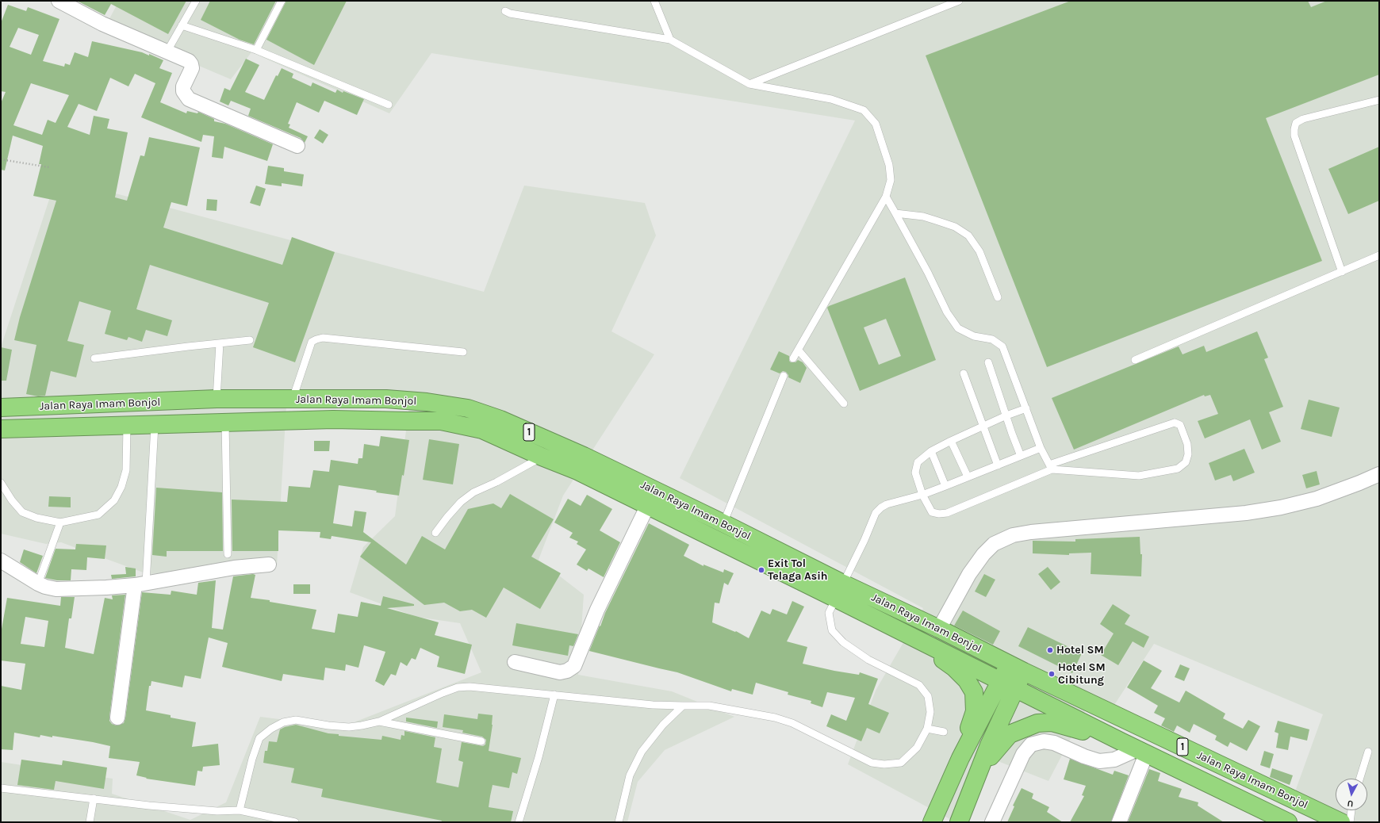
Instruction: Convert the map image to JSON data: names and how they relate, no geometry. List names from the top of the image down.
{
  "streets": {
    "highway": ["Jalan Raya Imam Bonjol", "1"]
  },
  "places": ["Exit Tol Telaga Asih", "Hotel SM", "Hotel SM Cibitung"],
  "north": "bottom"
}
